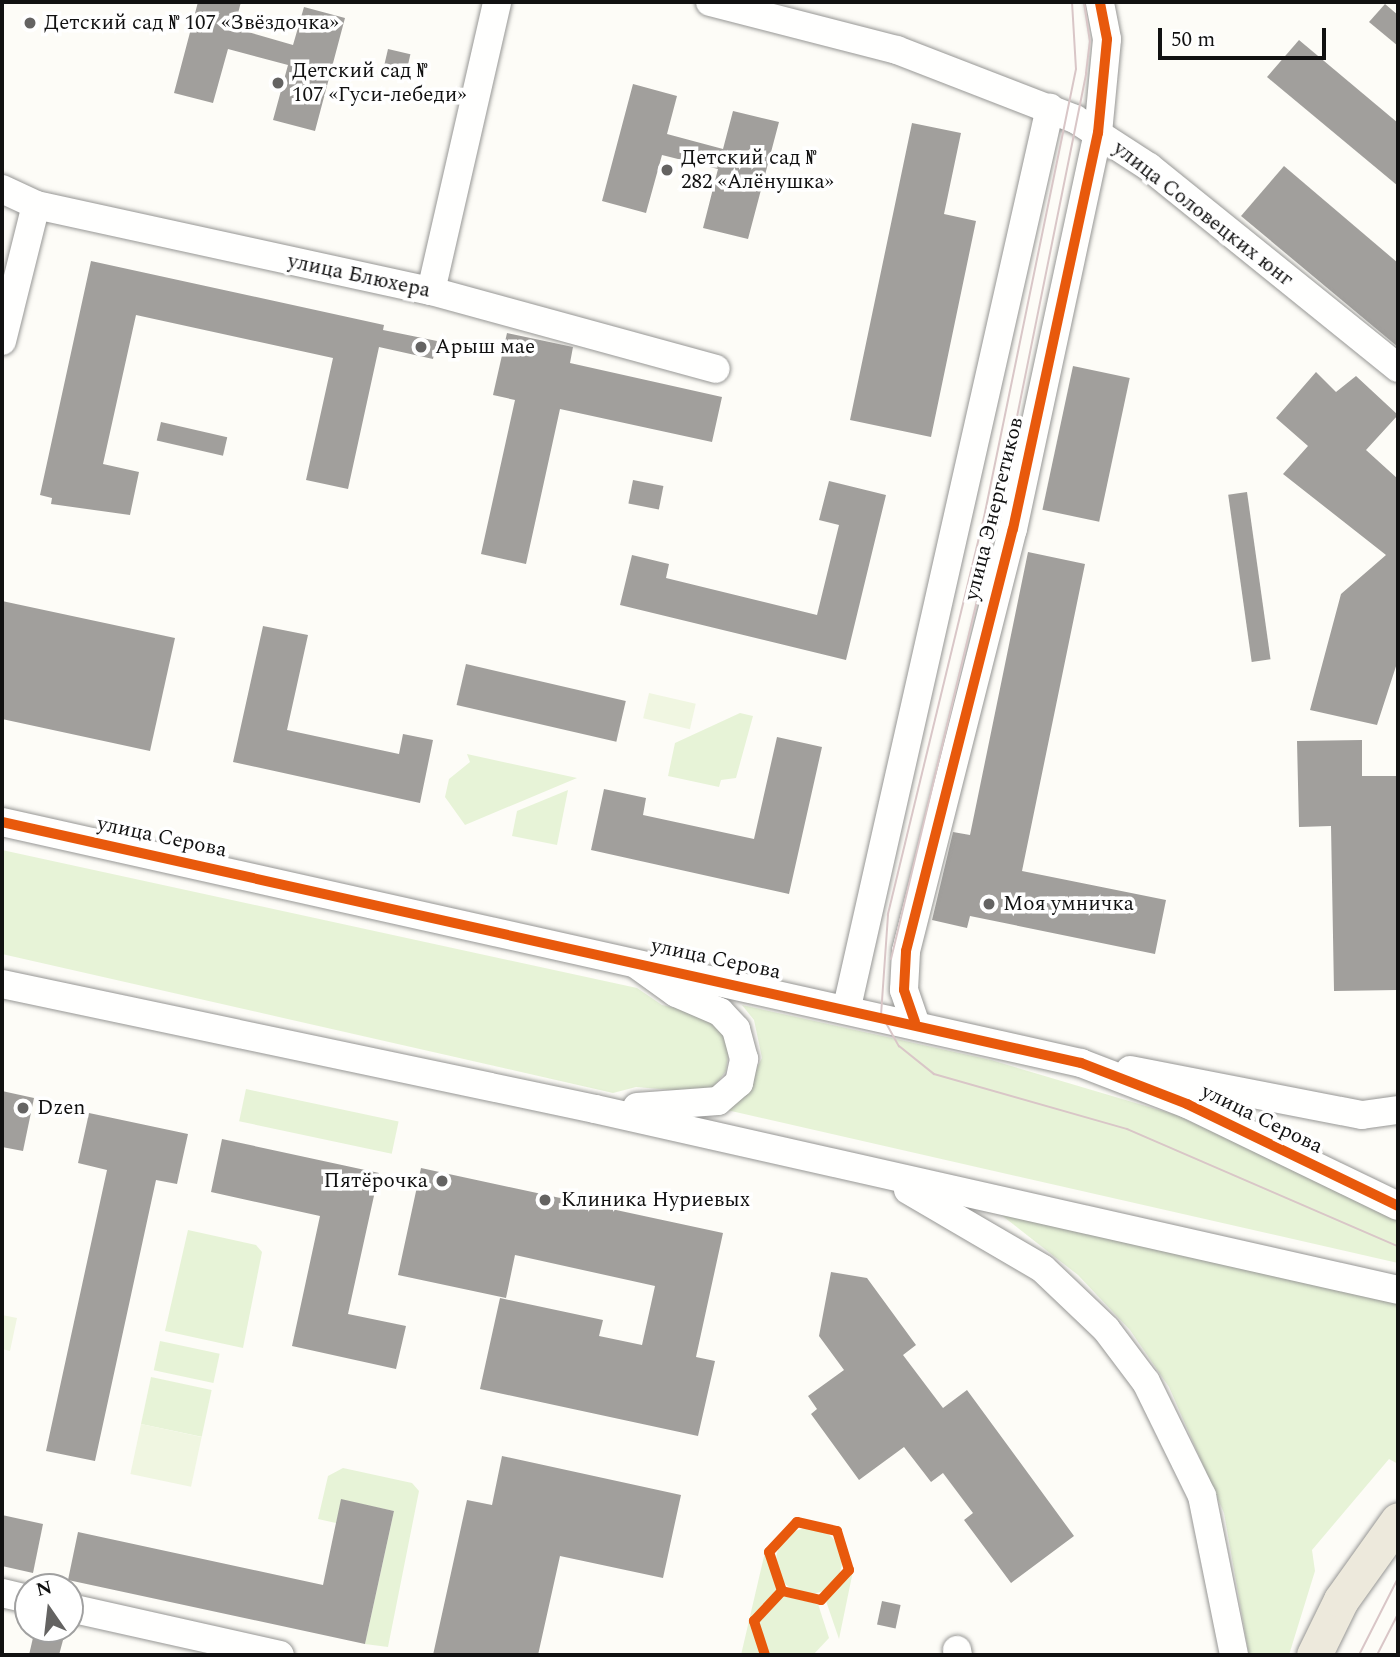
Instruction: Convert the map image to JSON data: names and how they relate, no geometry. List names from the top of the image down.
{
  "streets": {
    "street": [
      "улица Соловецких юнг",
      "улица Блюхера",
      "улица Энергетиков",
      "улица Серова"
    ]
  },
  "crossings": [
    ["улица Соловецких юнг", "улица Энергетиков"],
    ["улица Энергетиков", "улица Серова"]
  ],
  "places": [
    "Детский сад № 107 «Звёздочка»",
    "Детский сад № 107 «Гуси-лебеди»",
    "Детский сад № 282 «Алёнушка»",
    "Арыш мае",
    "Моя умничка",
    "Dzen",
    "Пятёрочка",
    "Клиника Нуриевых"
  ],
  "scale_bar": "50 m",
  "north": "top"
}
